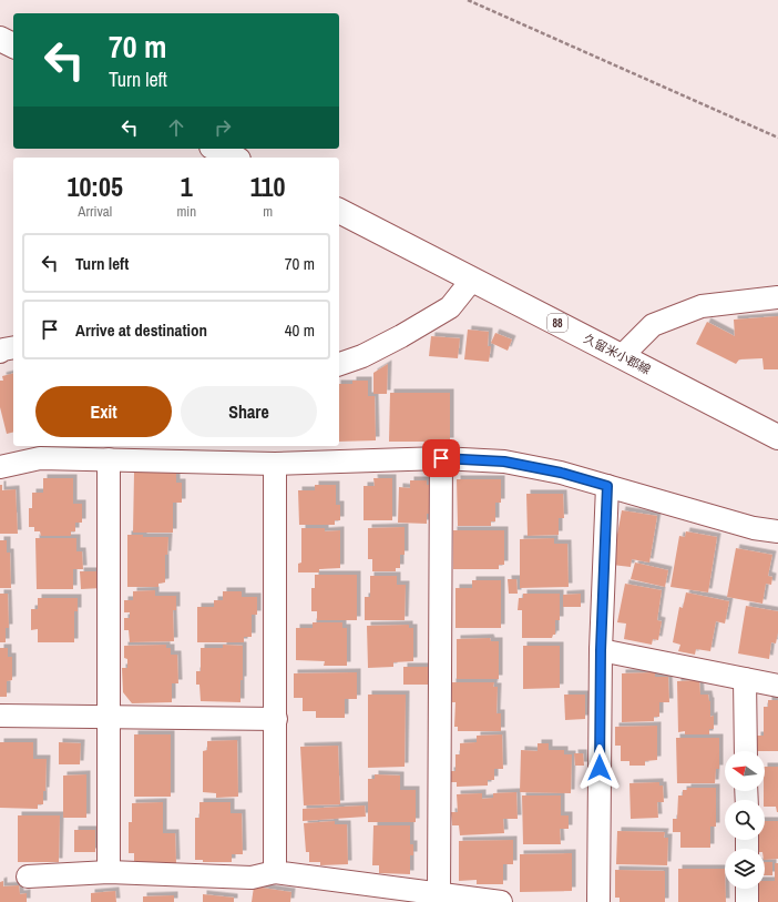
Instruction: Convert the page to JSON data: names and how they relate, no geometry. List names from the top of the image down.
{
  "streets": {
    "main road": ["88", "久留米小郡線"]
  },
  "north": "left",
  "page": {
    "turn": ["70 m", "Turn left"],
    "eta": [
      "10:05",
      "Arrival",
      "1",
      "min",
      "110",
      "m"
    ],
    "list": [
      {
        "name": "Turn left",
        "value": "70 m"
      },
      {
        "name": "Arrive at destination",
        "value": "40 m"
      }
    ],
    "buttons": ["Exit", "Share"]
  }
}
